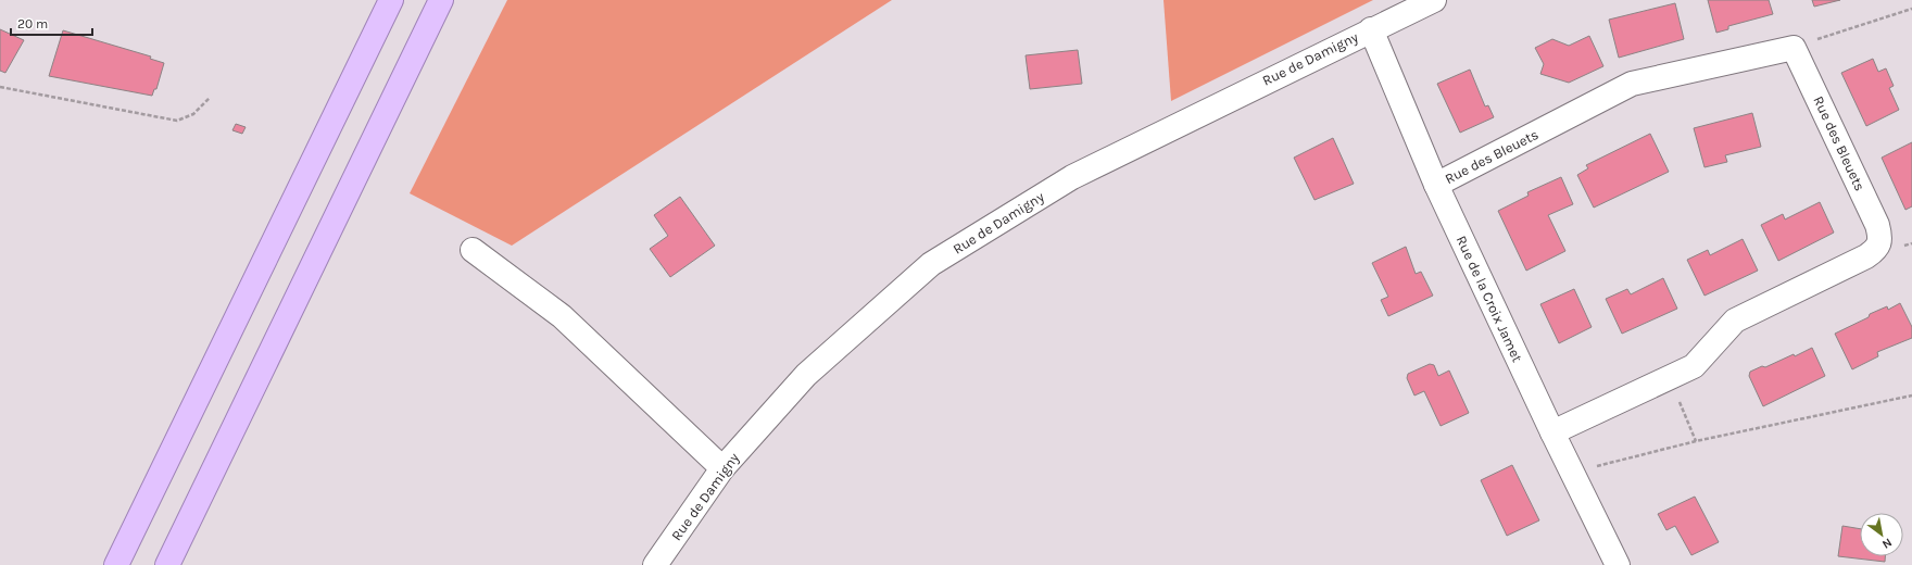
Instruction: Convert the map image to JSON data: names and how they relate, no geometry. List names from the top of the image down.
{
  "streets": {
    "street": ["Rue de Damigny", "Rue des Bleuets", "Rue de la Croix Jamet"]
  },
  "crossings": [
    ["Rue de Damigny", "Rue de la Croix Jamet"],
    ["Rue des Bleuets", "Rue de la Croix Jamet"]
  ],
  "scale_bar": "20 m",
  "north": "bottom right"
}
